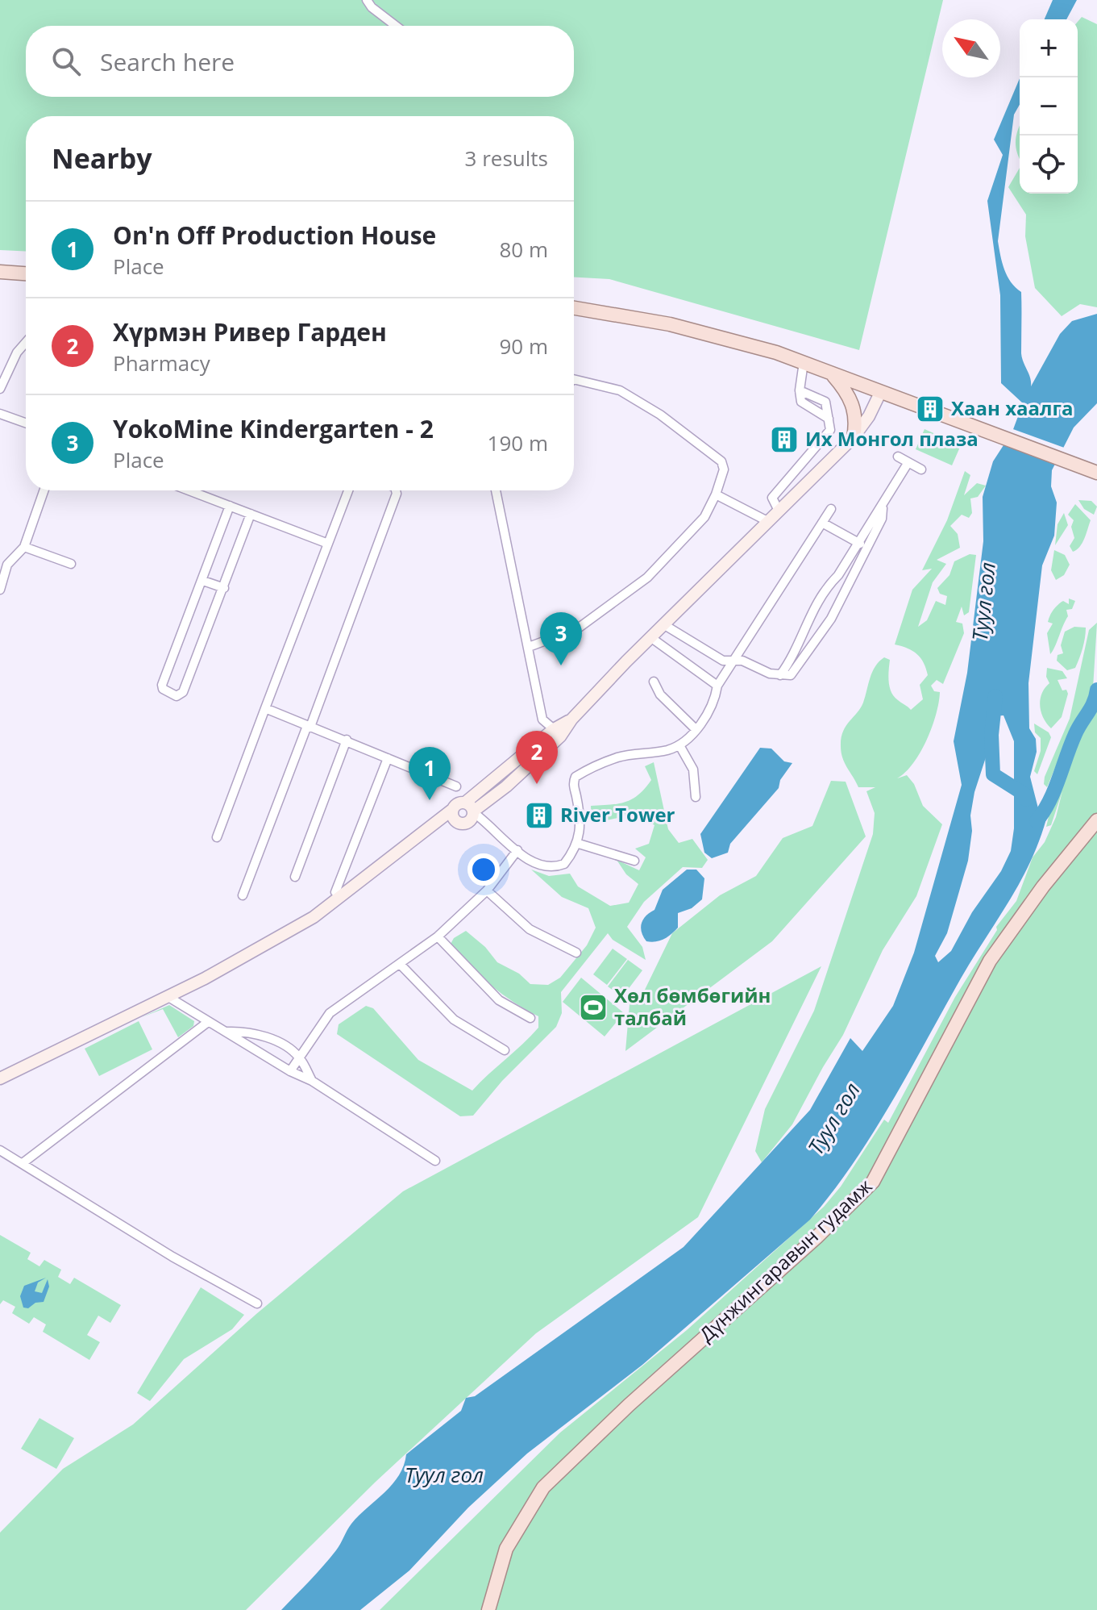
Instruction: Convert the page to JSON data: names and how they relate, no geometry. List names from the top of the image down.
{
  "streets": {
    "main road": ["Дүнжингаравын гудамж"]
  },
  "water": ["Туул гол"],
  "places": {
    "building": ["Хаан хаалга", "Их Монгол плаза", "River Tower"],
    "sports": ["Хөл бөмбөгийн талбай"]
  },
  "north": "top left",
  "page": {
    "map_buttons": ["+", "−"],
    "search": "Search here",
    "heading": ["Nearby", "3 results"],
    "list": [
      {
        "mark": "1",
        "name": "On'n Off Production House",
        "note": "Place",
        "value": "80 m"
      },
      {
        "mark": "2",
        "name": "Хүрмэн Ривер Гарден",
        "note": "Pharmacy",
        "value": "90 m"
      },
      {
        "mark": "3",
        "name": "YokoMine Kindergarten - 2",
        "note": "Place",
        "value": "190 m"
      }
    ],
    "pins": ["3", "2", "1"]
  }
}
